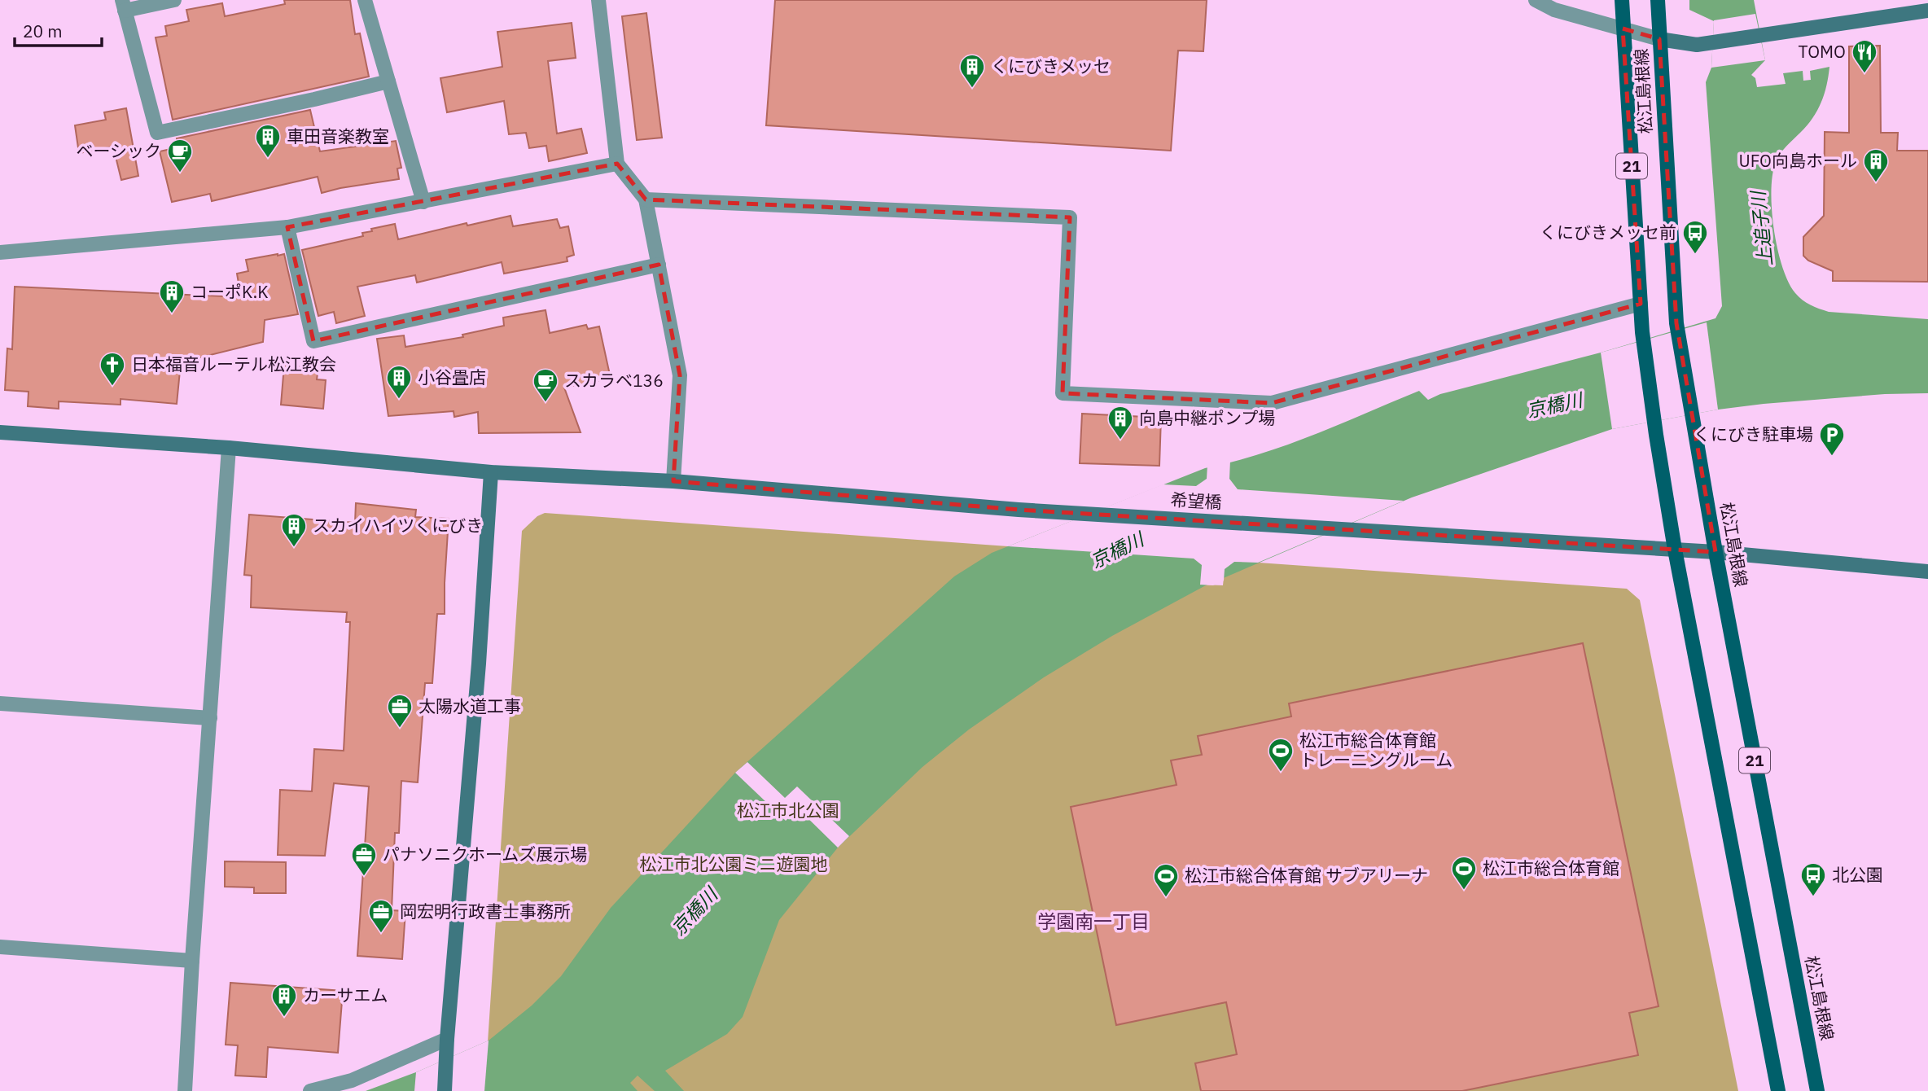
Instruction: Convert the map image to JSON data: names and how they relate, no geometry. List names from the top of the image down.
{
  "streets": {
    "main road": ["松江島根線", "21"],
    "street": ["希望橋"]
  },
  "crossings": [
    ["松江島根線", "希望橋"]
  ],
  "districts": ["学園南一丁目"],
  "water": ["上追子川", "京橋川"],
  "parks": ["松江市北公園", "松江市北公園ミニ遊園地"],
  "places": {
    "restaurant": ["TOMO"],
    "building": [
      "くにびきメッセ",
      "車田音楽教室",
      "UFO向島ホール",
      "コーポK.K",
      "小谷畳店",
      "向島中継ポンプ場",
      "スカイハイツくにびき",
      "カーサエム"
    ],
    "cafe": ["ベーシック", "スカラベ136"],
    "bus stop": ["くにびきメッセ前", "北公園"],
    "church": ["日本福音ルーテル松江教会"],
    "parking": ["くにびき駐車場"],
    "office": ["太陽水道工事", "パナソニクホームズ展示場", "岡宏明行政書士事務所"],
    "sports": ["松江市総合体育館 トレーニングルーム", "松江市総合体育館", "松江市総合体育館 サブアリーナ"]
  },
  "scale_bar": "20 m"
}
